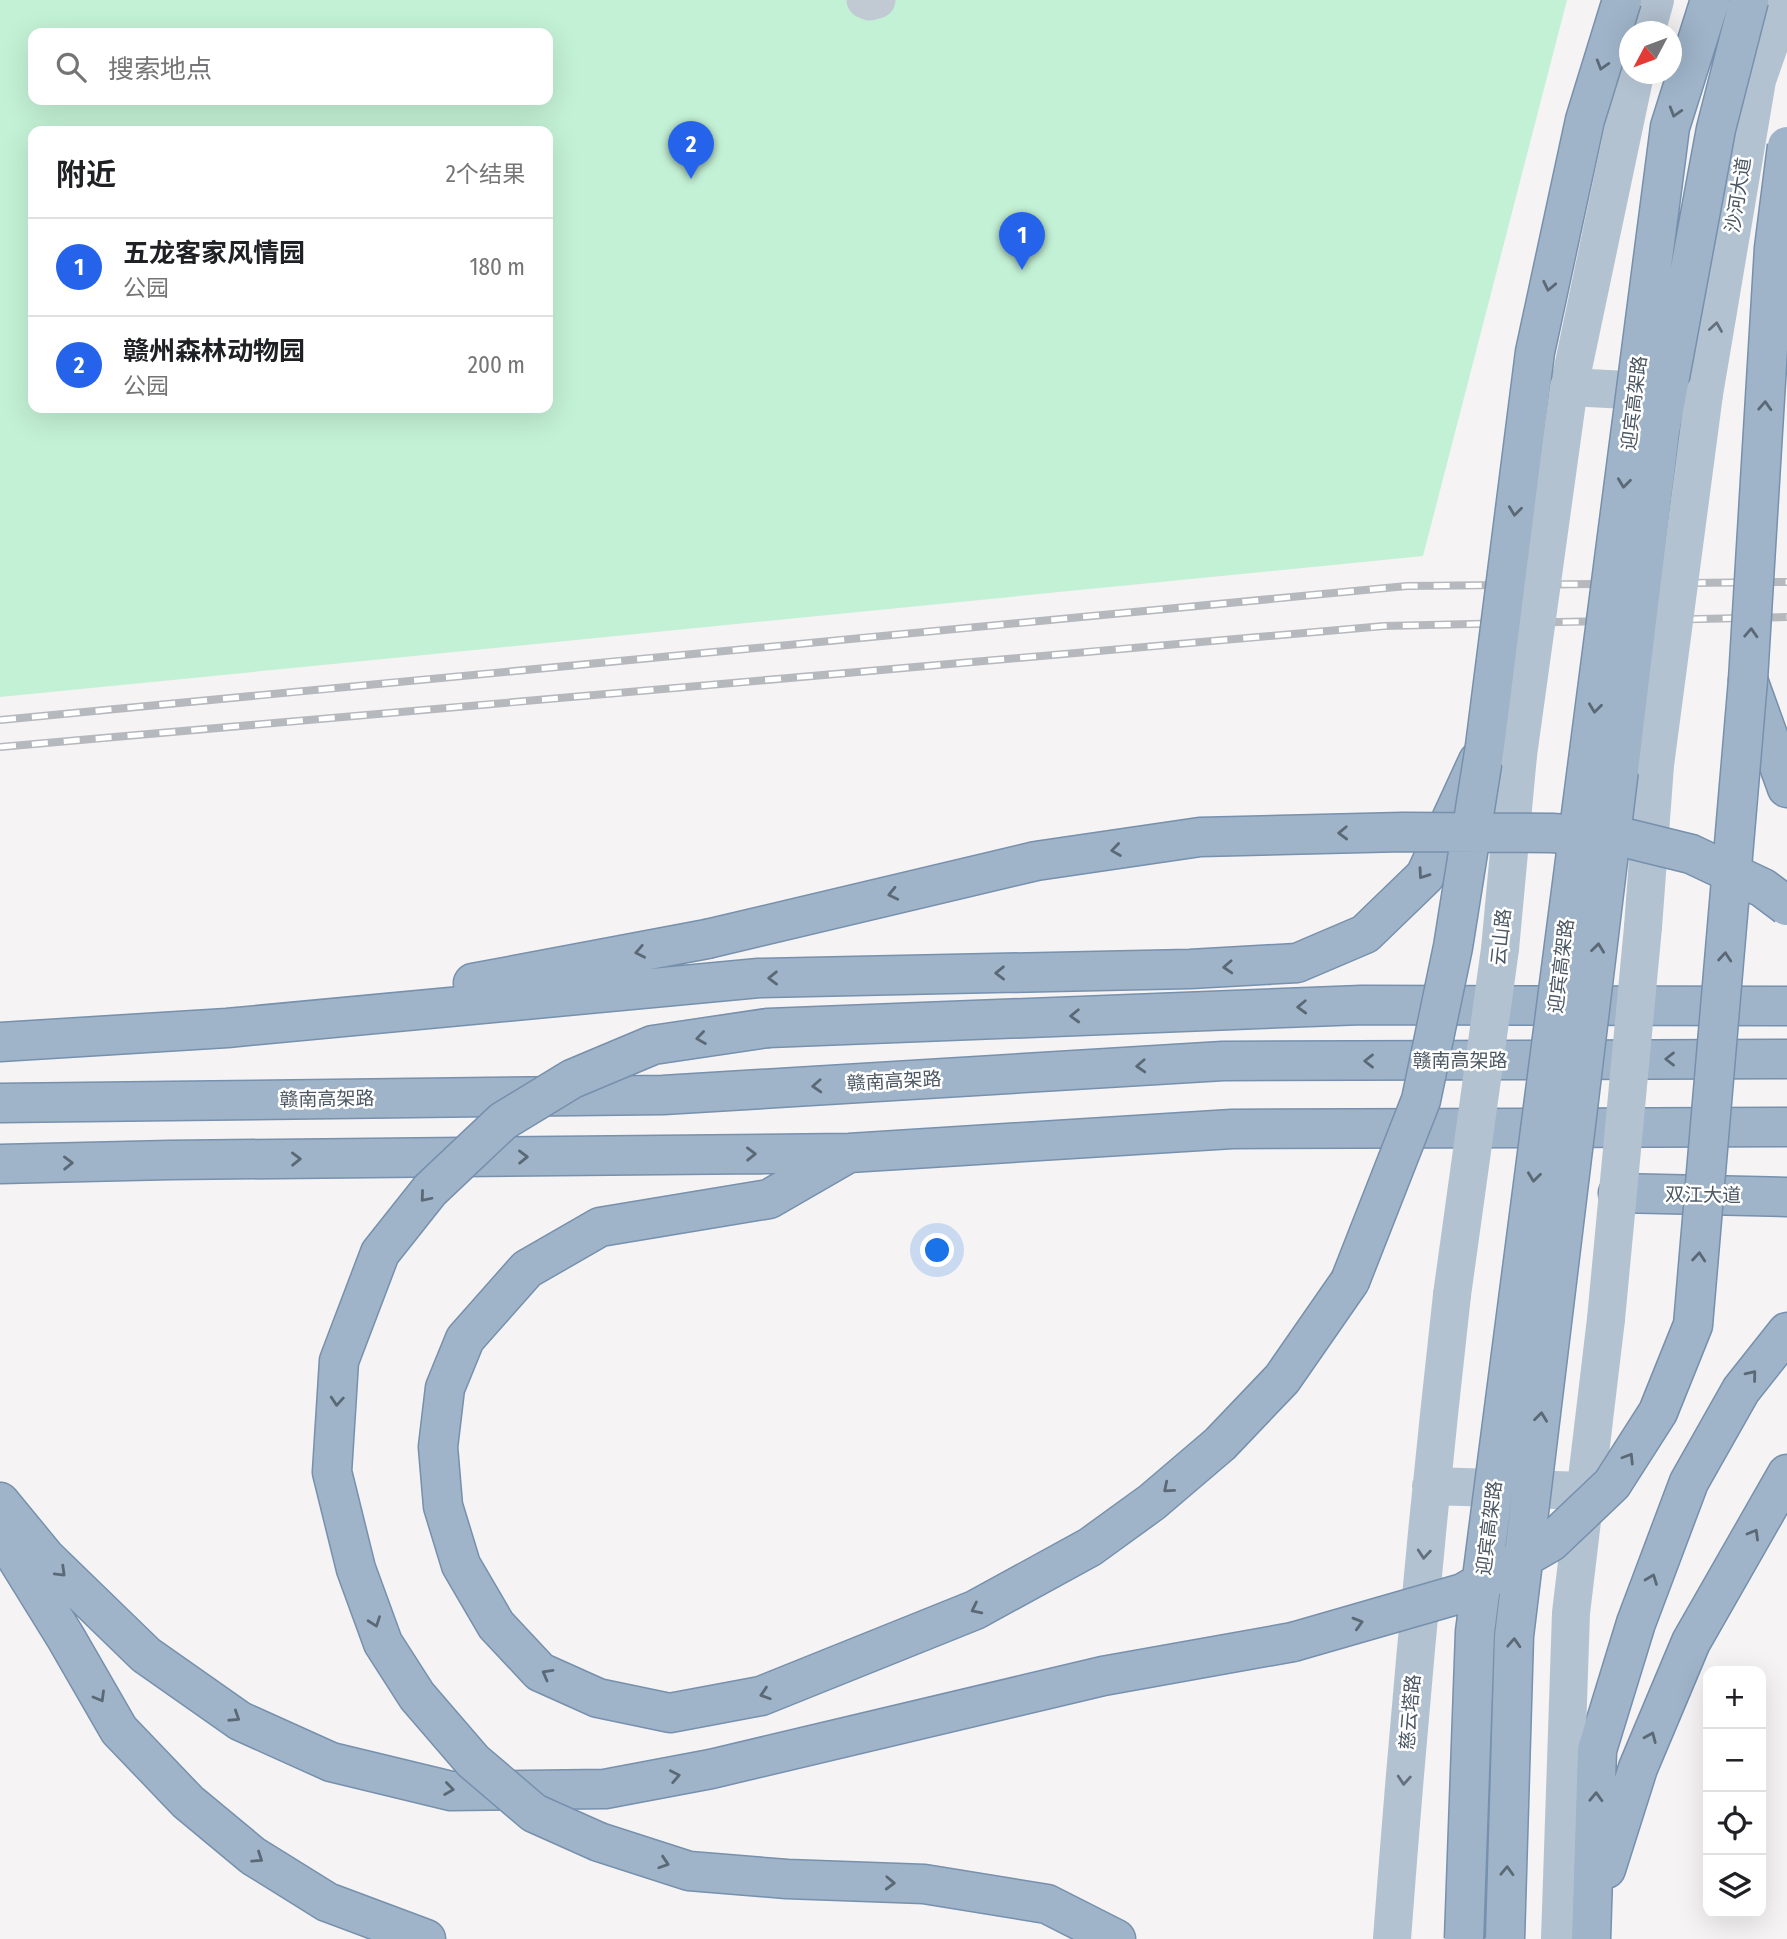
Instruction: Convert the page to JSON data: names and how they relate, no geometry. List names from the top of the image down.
{
  "streets": {
    "highway": ["迎宾高架路", "赣南高架路", "双江大道"],
    "main road": ["沙河大道", "云山路", "慈云塔路"]
  },
  "crossings": [
    ["沙河大道", "双江大道"],
    ["云山路", "慈云塔路"]
  ],
  "north": "bottom left",
  "page": {
    "search": "搜索地点",
    "pins": ["2", "1"],
    "heading": ["附近", "2个结果"],
    "list": [
      {
        "mark": "1",
        "name": "五龙客家风情园",
        "note": "公园",
        "value": "180 m"
      },
      {
        "mark": "2",
        "name": "赣州森林动物园",
        "note": "公园",
        "value": "200 m"
      }
    ],
    "map_buttons": ["+", "−"]
  }
}
